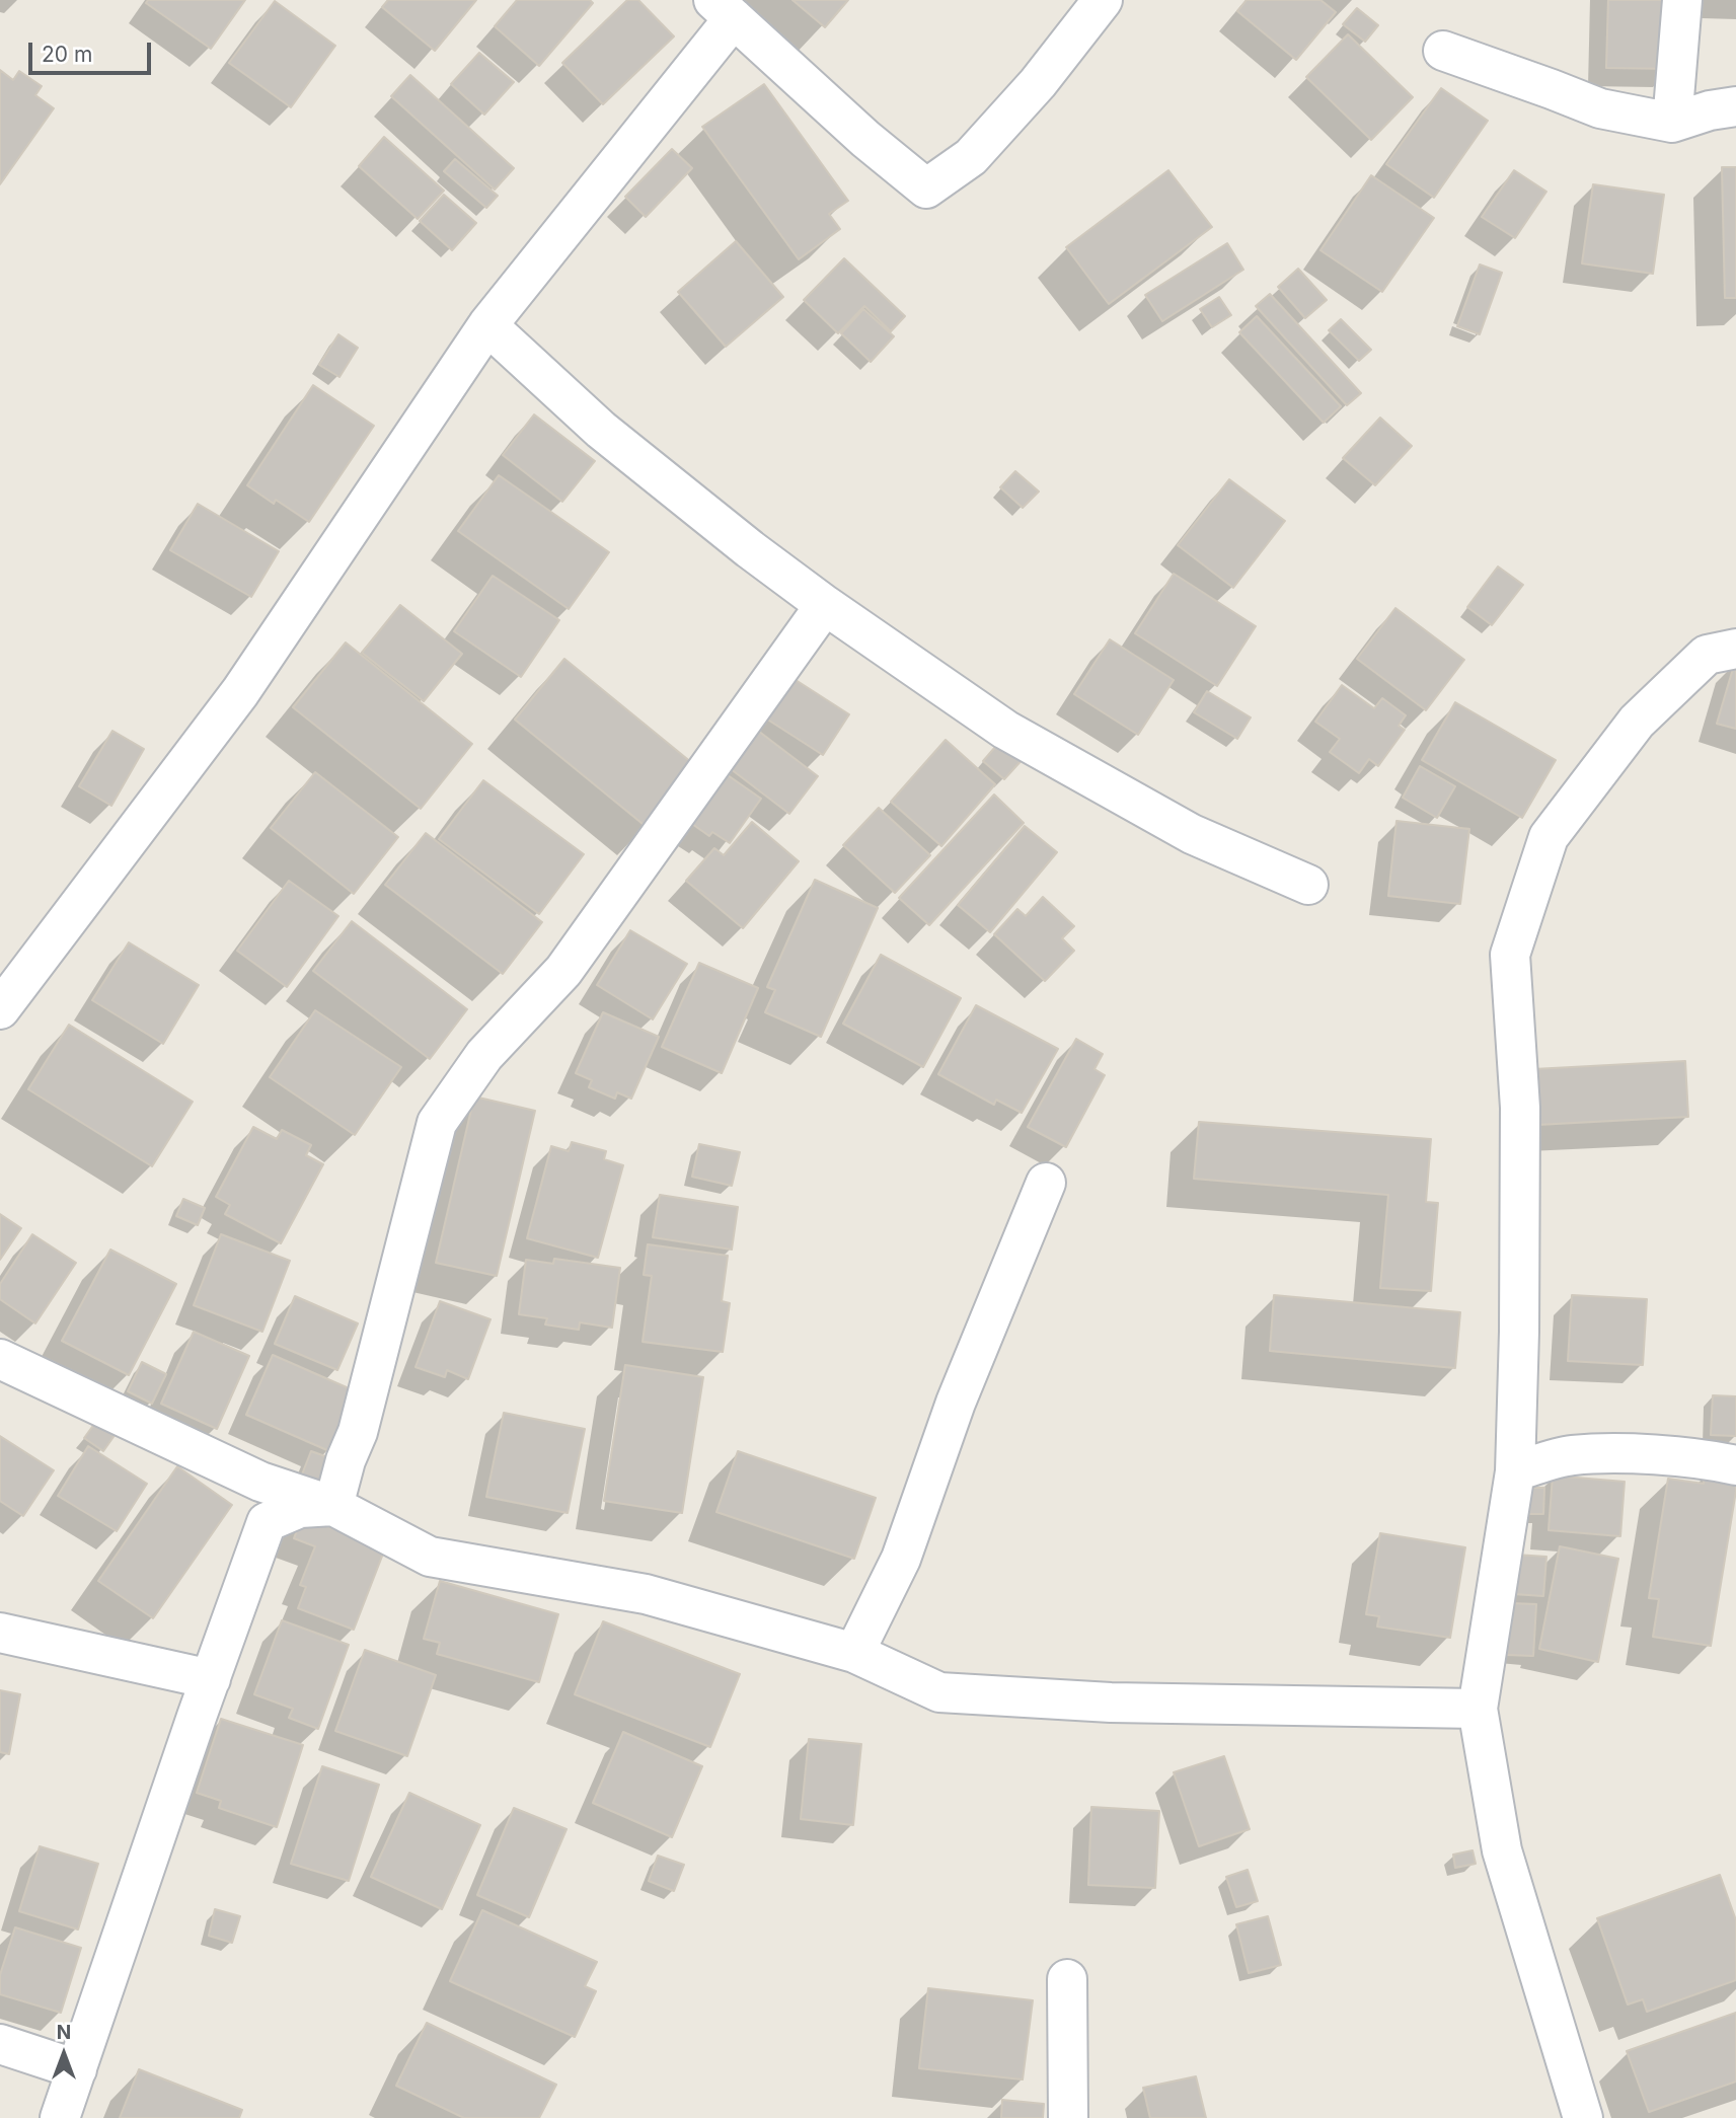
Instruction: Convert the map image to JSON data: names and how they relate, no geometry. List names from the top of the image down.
{
  "scale_bar": "20 m",
  "north": "top"
}
